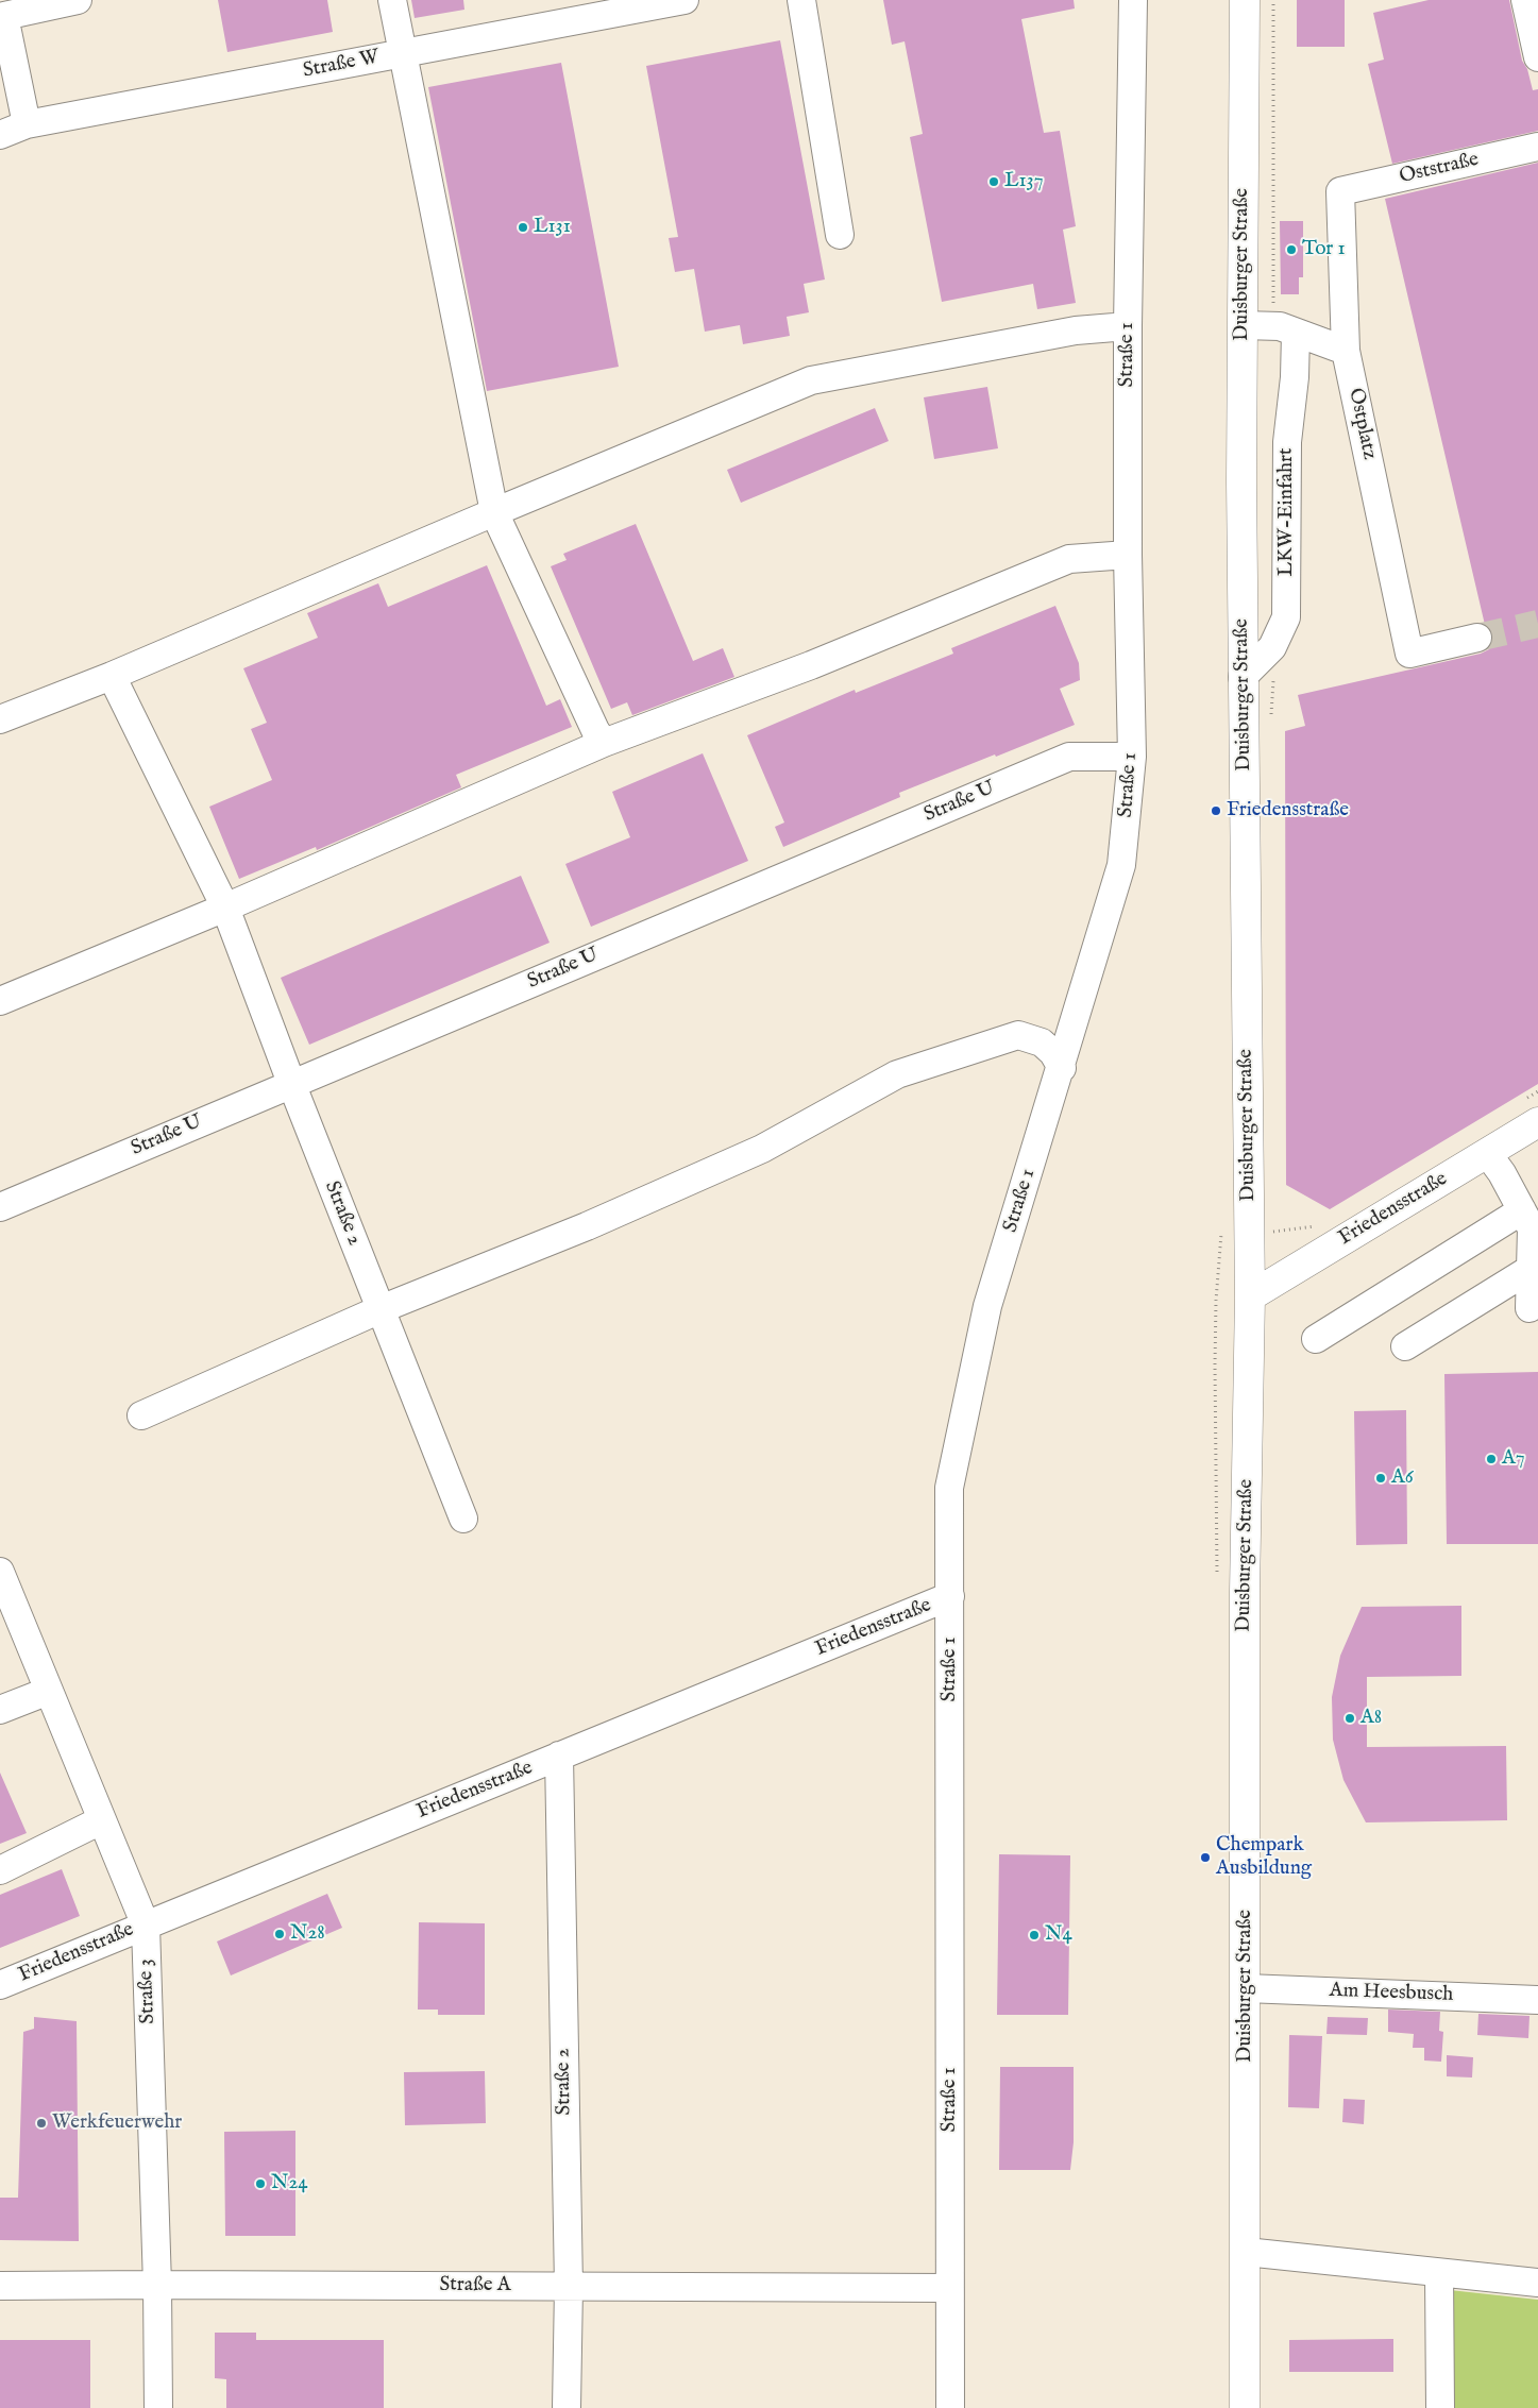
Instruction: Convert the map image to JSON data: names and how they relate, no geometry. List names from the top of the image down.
{
  "streets": {
    "main road": ["Duisburger Straße", "Friedensstraße"],
    "street": [
      "Straße W",
      "Oststraße",
      "Straße 1",
      "Ostplatz",
      "LKW-Einfahrt",
      "Straße U",
      "Straße 2",
      "Straße 3",
      "Am Heesbusch",
      "Straße A"
    ]
  },
  "crossings": [
    ["Oststraße", "Ostplatz"],
    ["Duisburger Straße", "LKW-Einfahrt"],
    ["Duisburger Straße", "Friedensstraße"],
    ["Duisburger Straße", "Am Heesbusch"],
    ["Straße 1", "Straße U"],
    ["Straße 1", "Friedensstraße"],
    ["Straße 1", "Straße A"],
    ["Straße U", "Straße 2"],
    ["Friedensstraße", "Straße 2"],
    ["Friedensstraße", "Straße 3"],
    ["Straße 2", "Straße A"],
    ["Straße 3", "Straße A"]
  ],
  "places": [
    "L137",
    "L131",
    "Tor 1",
    "Friedensstraße",
    "A7",
    "A6",
    "A8",
    "Chempark Ausbildung",
    "N28",
    "N4",
    "Werkfeuerwehr",
    "N24"
  ]
}
